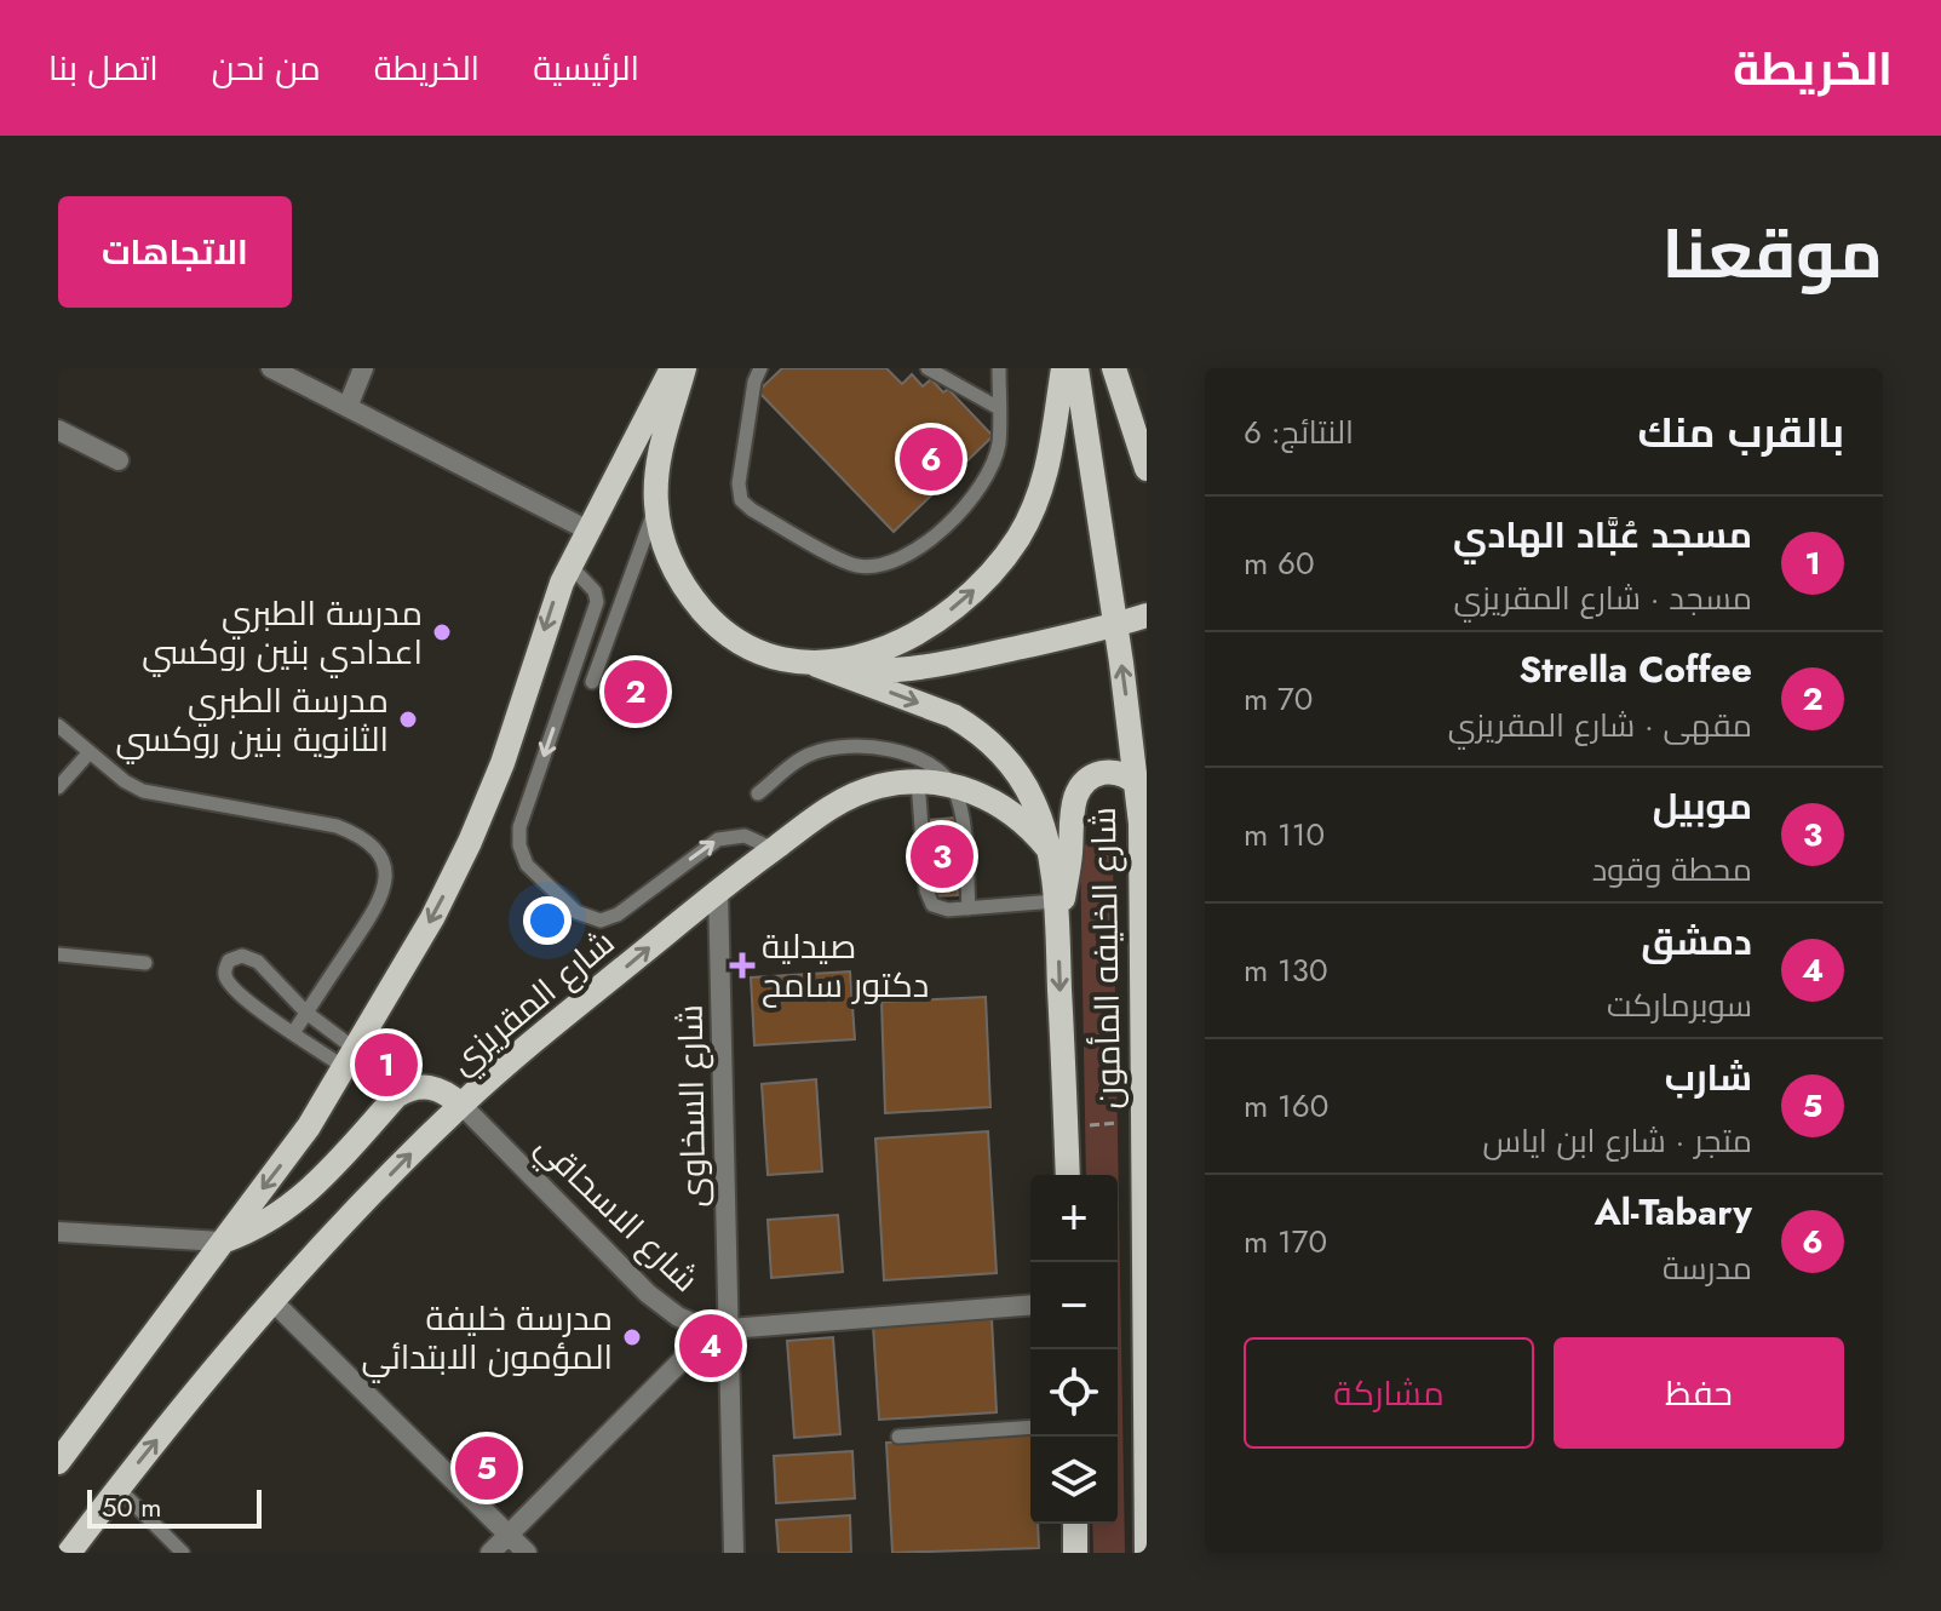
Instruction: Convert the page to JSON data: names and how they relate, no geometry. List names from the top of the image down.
{
  "streets": {
    "main road": ["شارع الخليفه المأمون", "شارع المقريزي"],
    "street": ["شارع السخاوى", "شارع الاسحاقي"]
  },
  "crossings": [
    ["شارع الخليفه المأمون", "شارع المقريزي"],
    ["شارع المقريزي", "شارع السخاوى"],
    ["شارع المقريزي", "شارع الاسحاقي"],
    ["شارع السخاوى", "شارع الاسحاقي"]
  ],
  "places": {
    "other": ["مدرسة الطبري اعدادي بنين روكسي", "مدرسة الطبري الثانوية بنين روكسي", "مدرسة خليفة المؤمون الابتدائي"],
    "health": ["صيدلية دكتور سامح"]
  },
  "scale_bar": "50 m",
  "page": {
    "header": "الخريطة",
    "nav": [
      "الرئيسية",
      "الخريطة",
      "من نحن",
      "اتصل بنا"
    ],
    "title": "موقعنا",
    "buttons": [
      "الاتجاهات",
      ["حفظ", "مشاركة"]
    ],
    "heading": ["بالقرب منك", "النتائج: 6"],
    "pins": [
      "6",
      "2",
      "3",
      "1",
      "4",
      "5"
    ],
    "list": [
      {
        "mark": "1",
        "name": "مسجد عُبَّاد الهادي",
        "note": "مسجد · شارع المقريزي",
        "value": "60 m"
      },
      {
        "mark": "2",
        "name": "Strella Coffee",
        "note": "مقهى · شارع المقريزي",
        "value": "70 m"
      },
      {
        "mark": "3",
        "name": "موبيل",
        "note": "محطة وقود",
        "value": "110 m"
      },
      {
        "mark": "4",
        "name": "دمشق",
        "note": "سوبرماركت",
        "value": "130 m"
      },
      {
        "mark": "5",
        "name": "شارب",
        "note": "متجر · شارع ابن اياس",
        "value": "160 m"
      },
      {
        "mark": "6",
        "name": "Al-Tabary",
        "note": "مدرسة",
        "value": "170 m"
      }
    ],
    "map_buttons": ["+", "−"],
    "scale": "50 m"
  }
}
